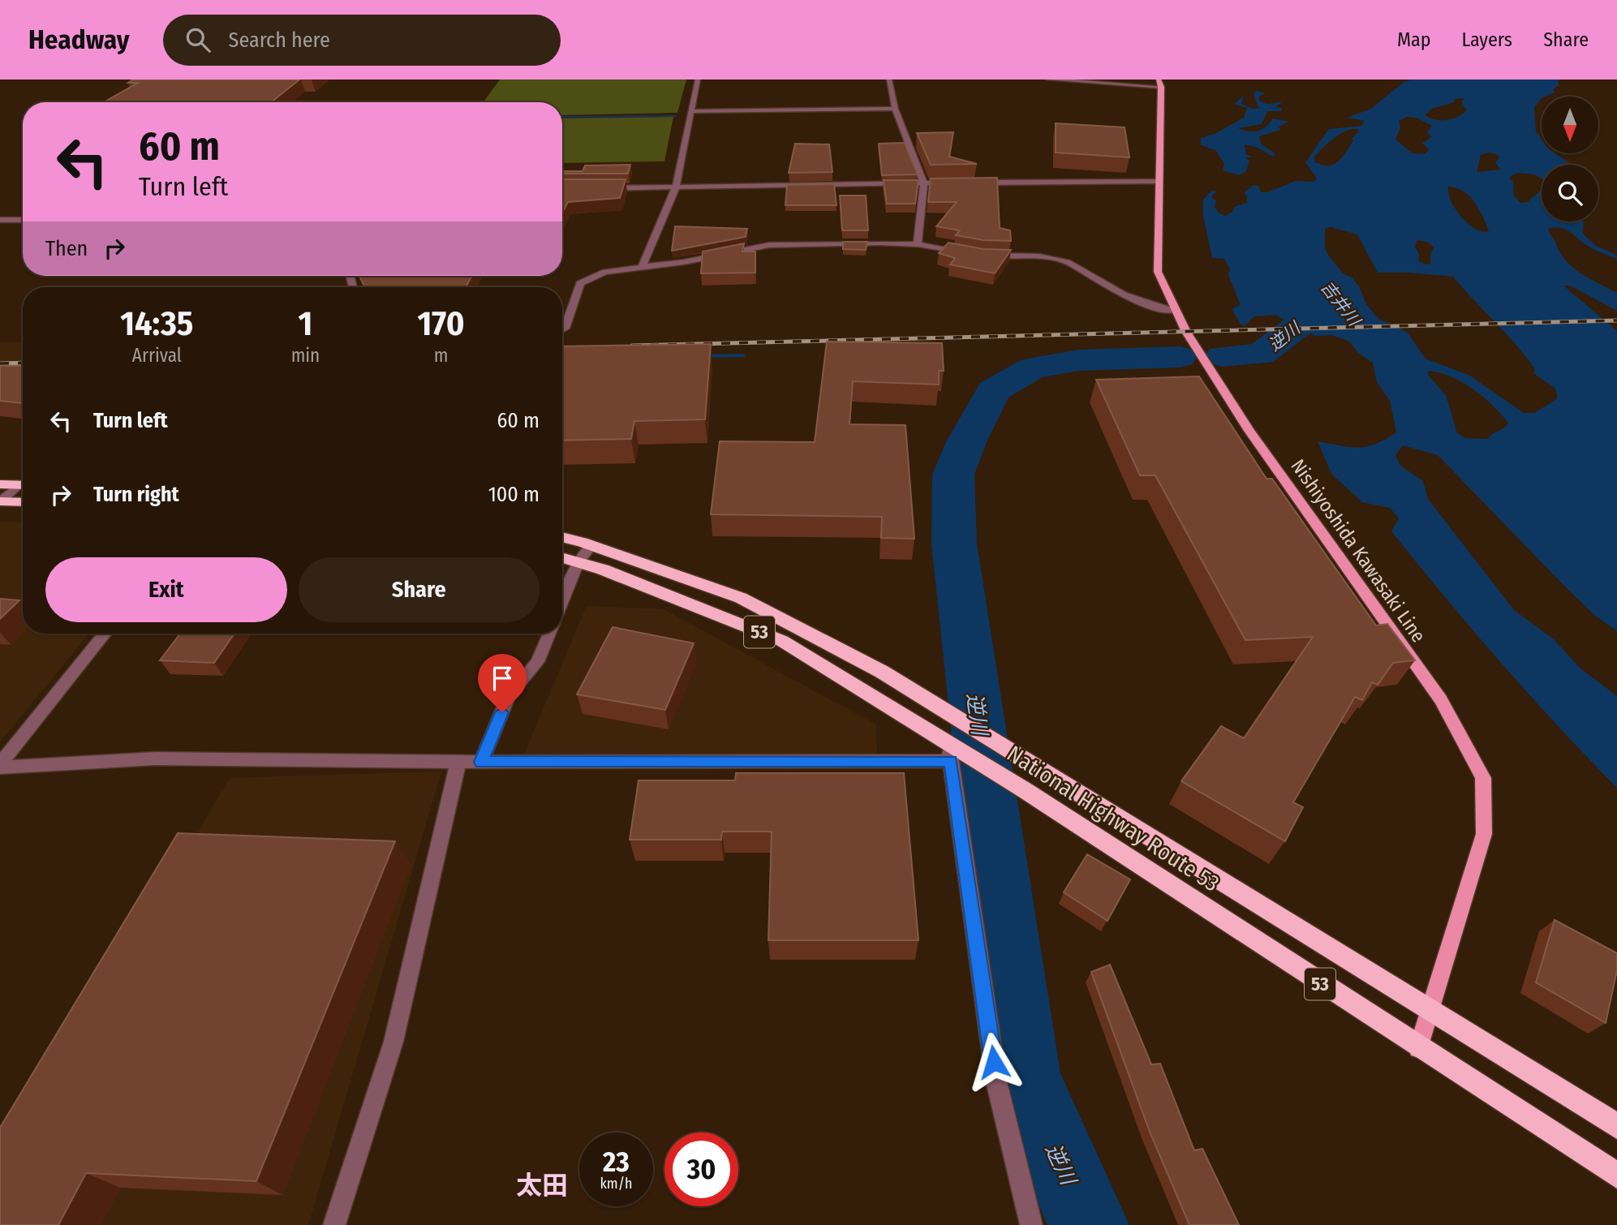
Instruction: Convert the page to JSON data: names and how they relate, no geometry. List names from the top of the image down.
{
  "streets": {
    "highway": ["53", "National Highway Route 53"],
    "main road": ["Nishiyoshida Kawasaki Line"]
  },
  "crossings": [
    ["Nishiyoshida Kawasaki Line", "National Highway Route 53"]
  ],
  "districts": ["太田"],
  "water": ["吉井川", "逆川"],
  "north": "bottom",
  "page": {
    "header": "Headway",
    "search": "Search here",
    "nav": ["Map", "Layers", "Share"],
    "turn": ["60 m", "Turn left"],
    "then": "Then",
    "eta": [
      "14:35",
      "Arrival",
      "1",
      "min",
      "170",
      "m"
    ],
    "list": [
      {
        "name": "Turn left",
        "value": "60 m"
      },
      {
        "name": "Turn right",
        "value": "100 m"
      }
    ],
    "buttons": ["Exit", "Share"],
    "speed": "23 km/h",
    "limit": "30"
  }
}
